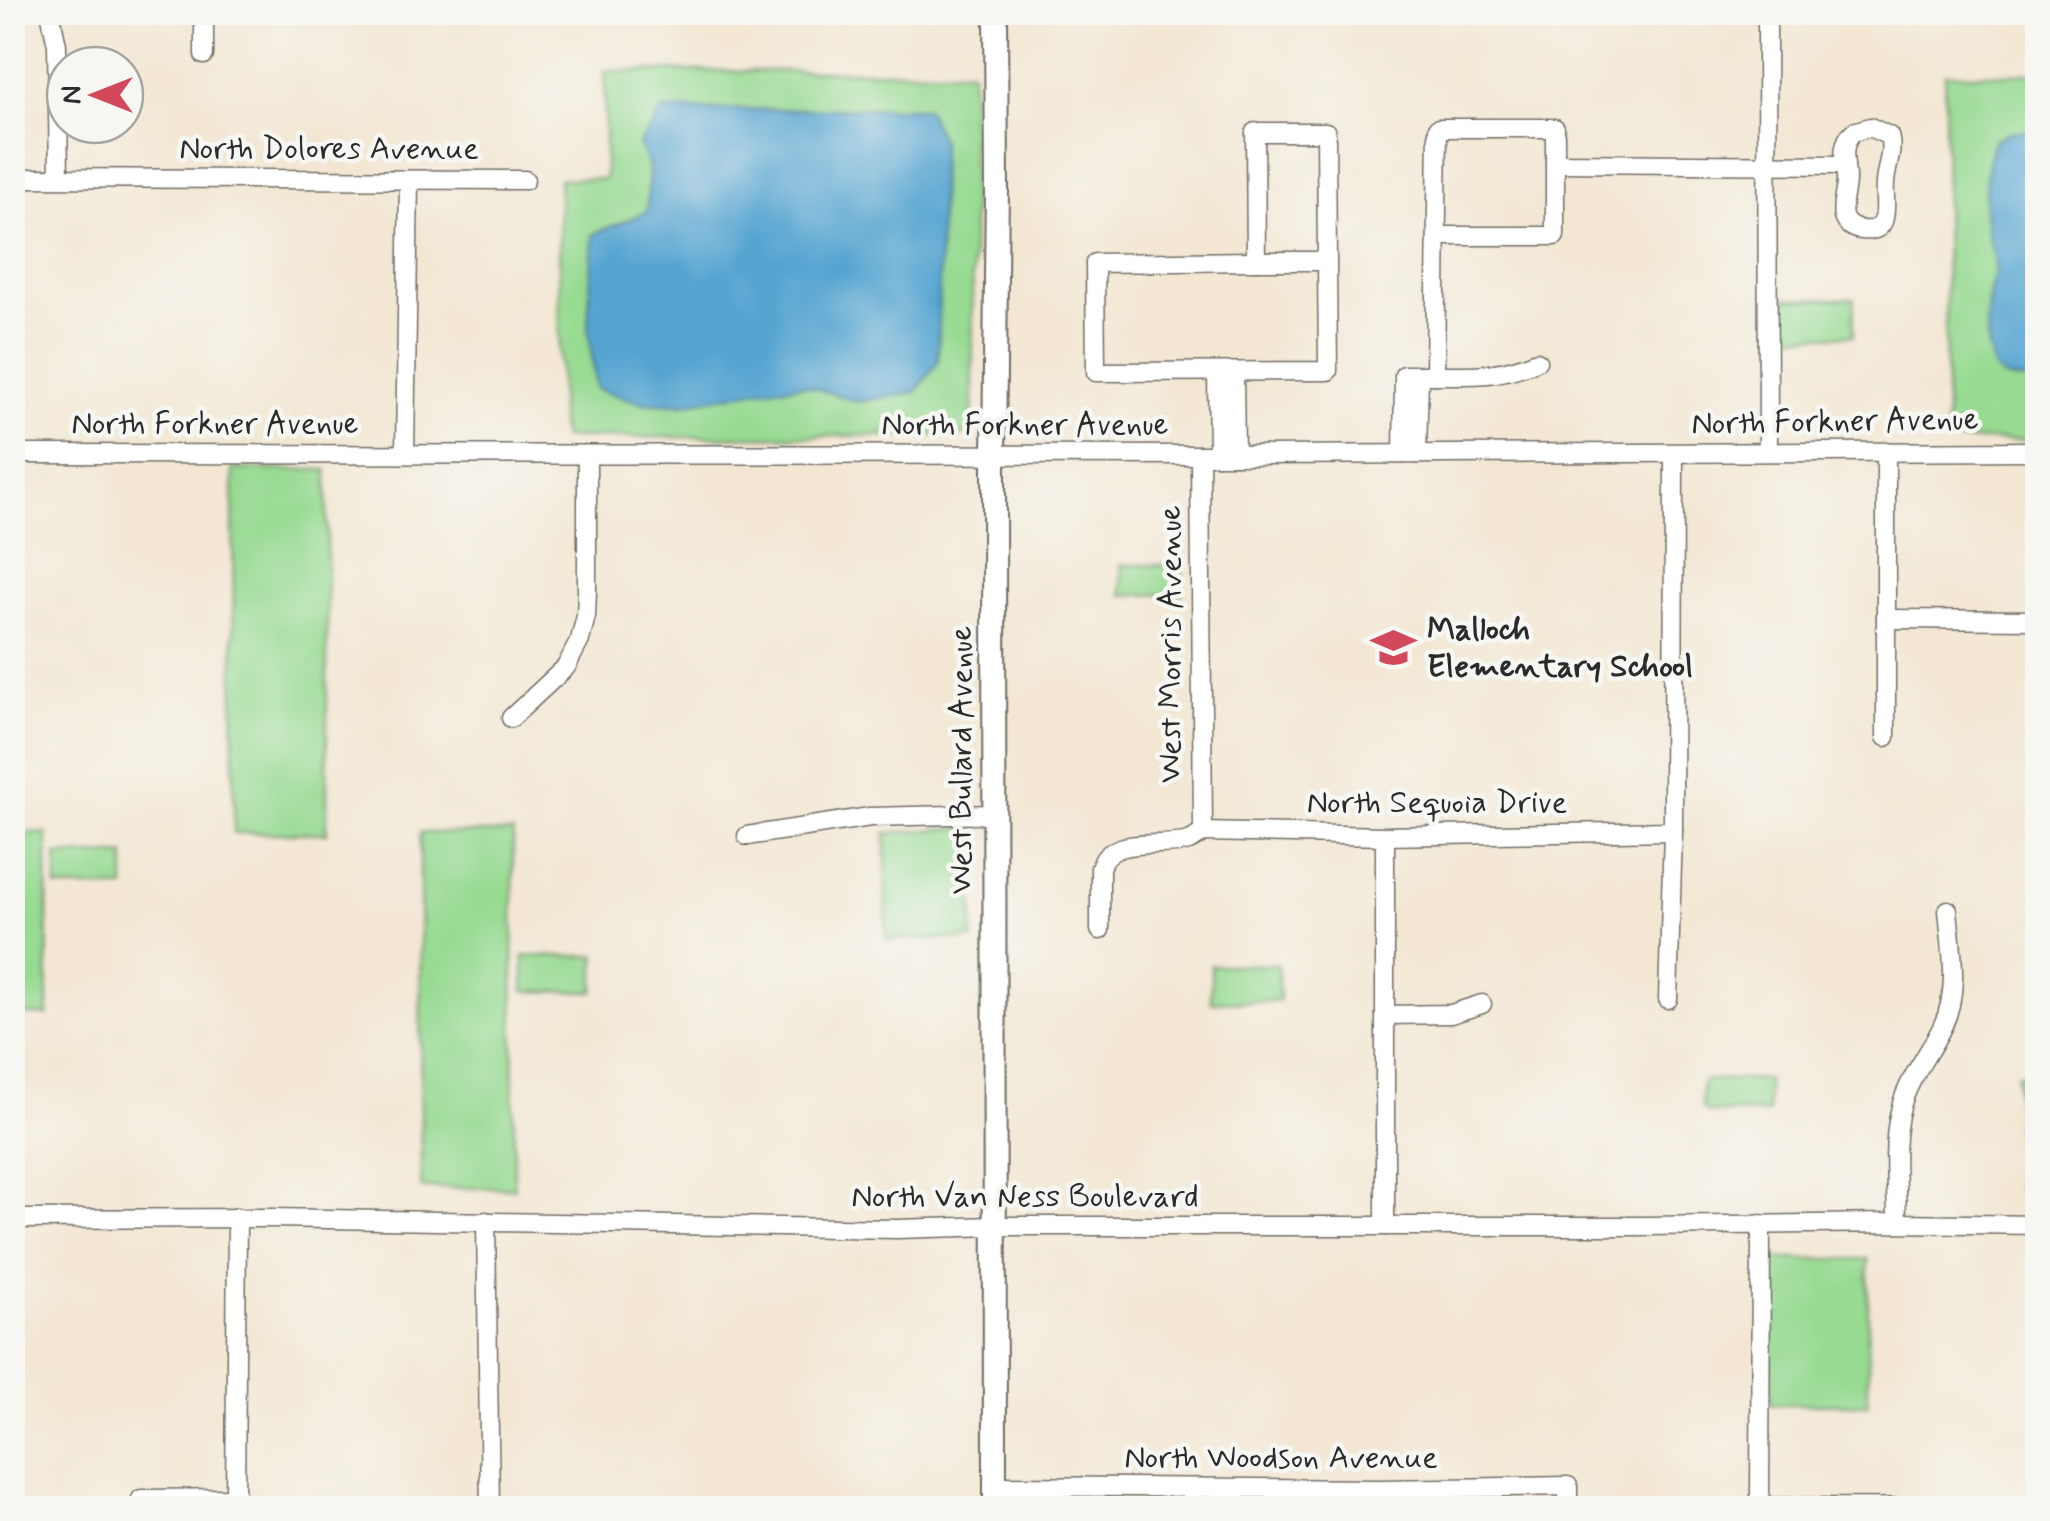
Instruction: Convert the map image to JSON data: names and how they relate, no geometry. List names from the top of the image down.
{
  "streets": {
    "main road": ["West Bullard Avenue"],
    "street": [
      "North Dolores Avenue",
      "North Forkner Avenue",
      "West Morris Avenue",
      "North Sequoia Drive",
      "North Van Ness Boulevard",
      "North Woodson Avenue"
    ]
  },
  "crossings": [
    ["North Forkner Avenue", "West Morris Avenue"],
    ["North Forkner Avenue", "West Bullard Avenue"],
    ["West Morris Avenue", "North Sequoia Drive"],
    ["West Bullard Avenue", "North Van Ness Boulevard"],
    ["West Bullard Avenue", "North Woodson Avenue"]
  ],
  "places": {
    "school or university": ["Malloch Elementary School"]
  },
  "north": "left"
}
